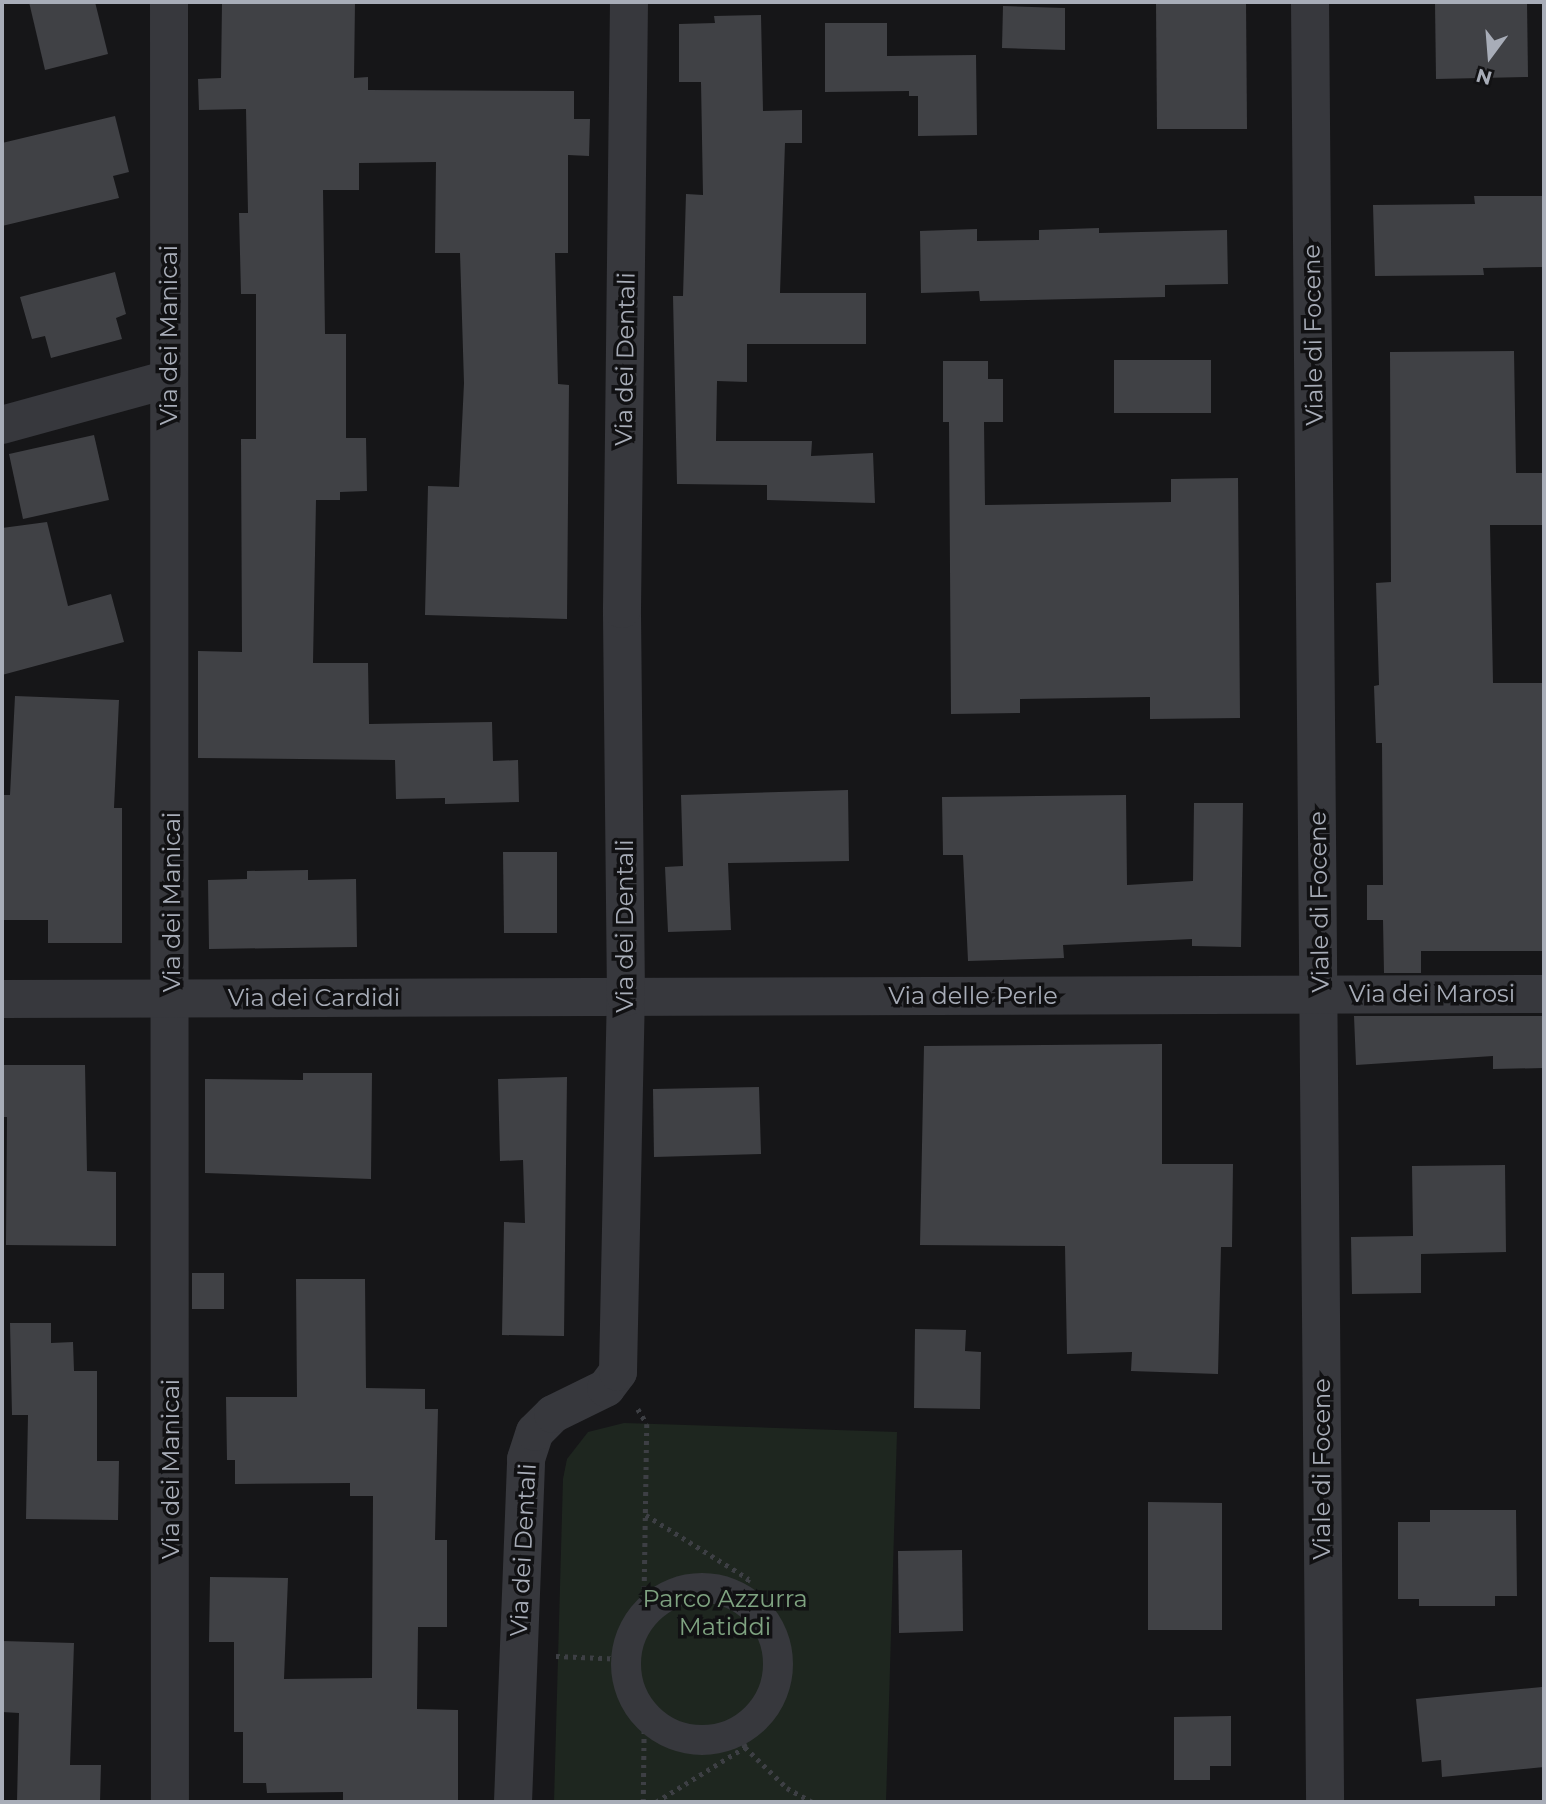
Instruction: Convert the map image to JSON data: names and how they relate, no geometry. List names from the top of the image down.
{
  "streets": {
    "street": [
      "Via dei Manicai",
      "Viale di Focene",
      "Via dei Dentali",
      "Via dei Marosi",
      "Via delle Perle",
      "Via dei Cardidi"
    ]
  },
  "crossings": [
    ["Via dei Manicai", "Via dei Cardidi"],
    ["Viale di Focene", "Via dei Marosi"],
    ["Viale di Focene", "Via delle Perle"],
    ["Via dei Dentali", "Via delle Perle"],
    ["Via dei Dentali", "Via dei Cardidi"],
    ["Via dei Marosi", "Via delle Perle"],
    ["Via delle Perle", "Via dei Cardidi"]
  ],
  "parks": ["Parco Azzurra Matiddi"],
  "north": "bottom"
}
